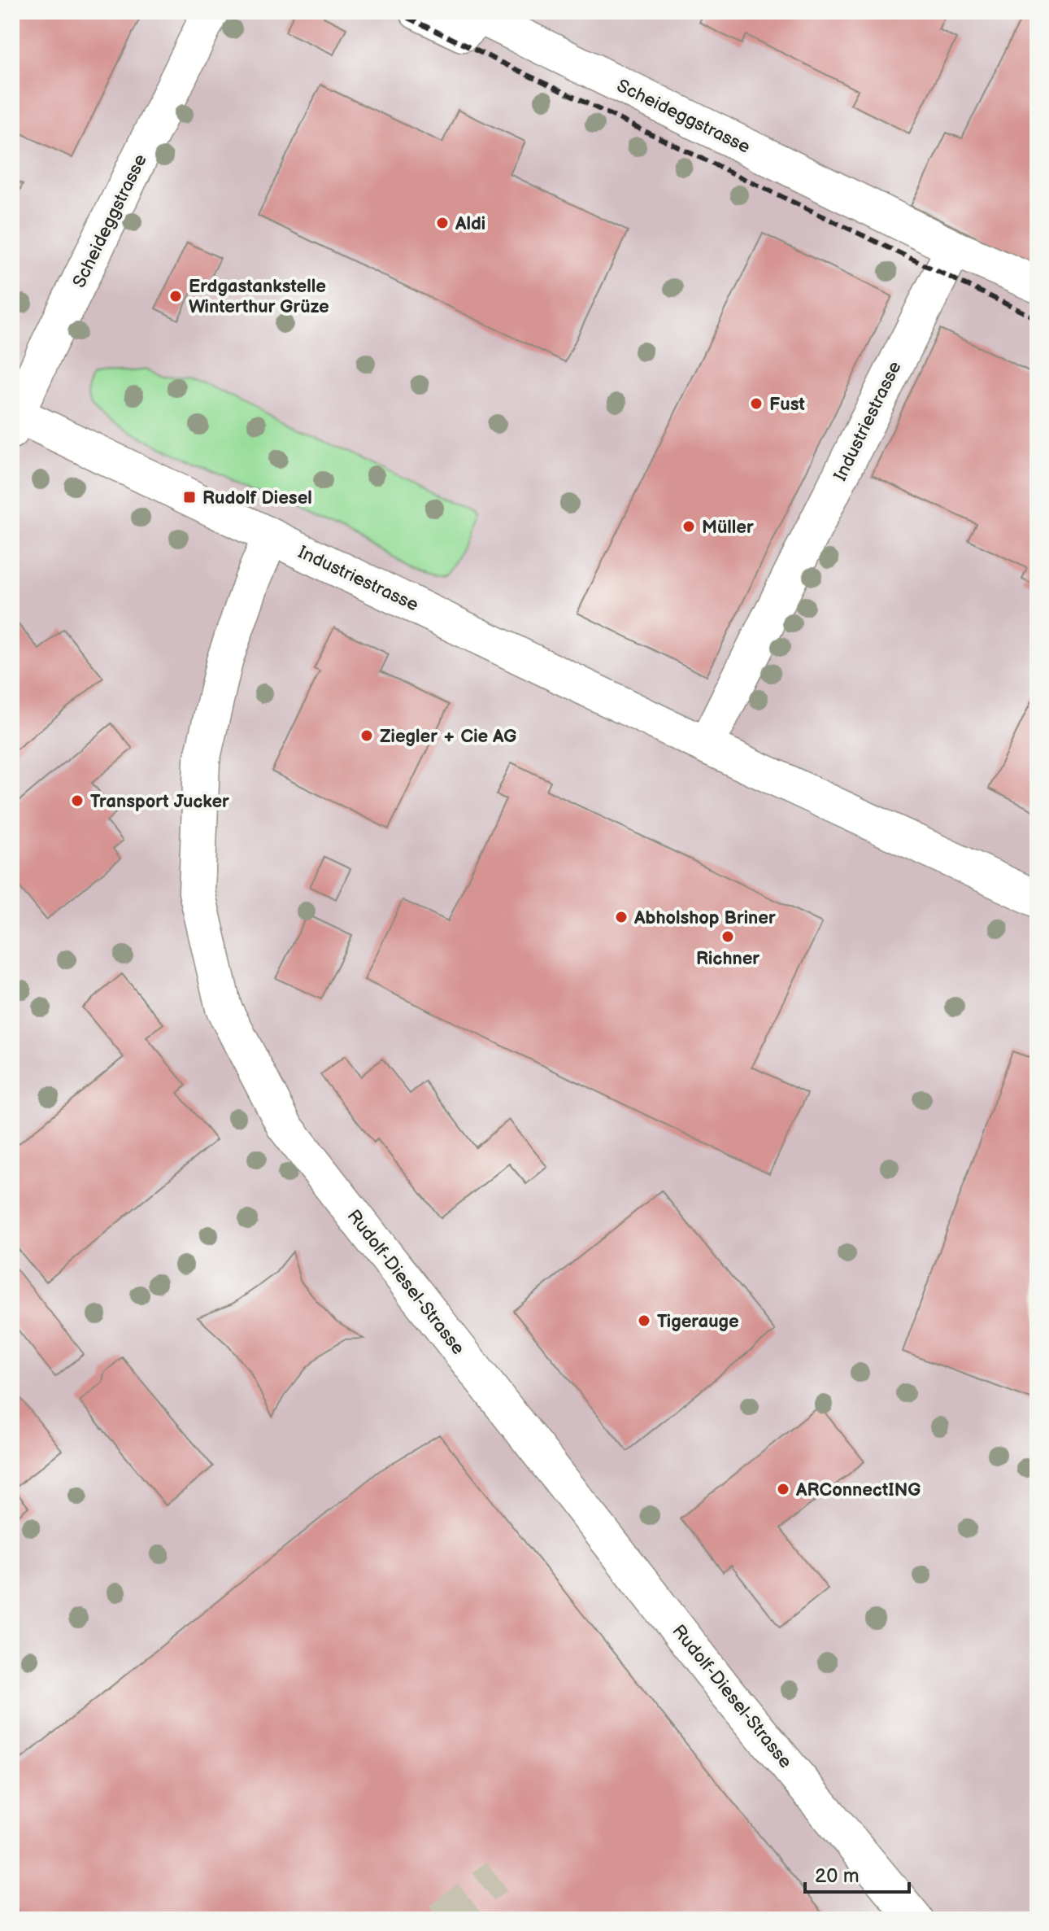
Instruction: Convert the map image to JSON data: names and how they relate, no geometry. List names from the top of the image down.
{
  "streets": {
    "street": ["Scheideggstrasse", "Industriestrasse", "Rudolf-Diesel-Strasse"]
  },
  "crossings": [
    ["Scheideggstrasse", "Industriestrasse"],
    ["Industriestrasse", "Rudolf-Diesel-Strasse"]
  ],
  "places": {
    "other": [
      "Aldi",
      "Erdgastankstelle Winterthur Grüze",
      "Fust",
      "Müller",
      "Ziegler + Cie AG",
      "Transport Jucker",
      "Abholshop Briner",
      "Richner",
      "Tigerauge",
      "ARConnectING"
    ],
    "transit": ["Rudolf Diesel"]
  },
  "scale_bar": "20 m"
}
